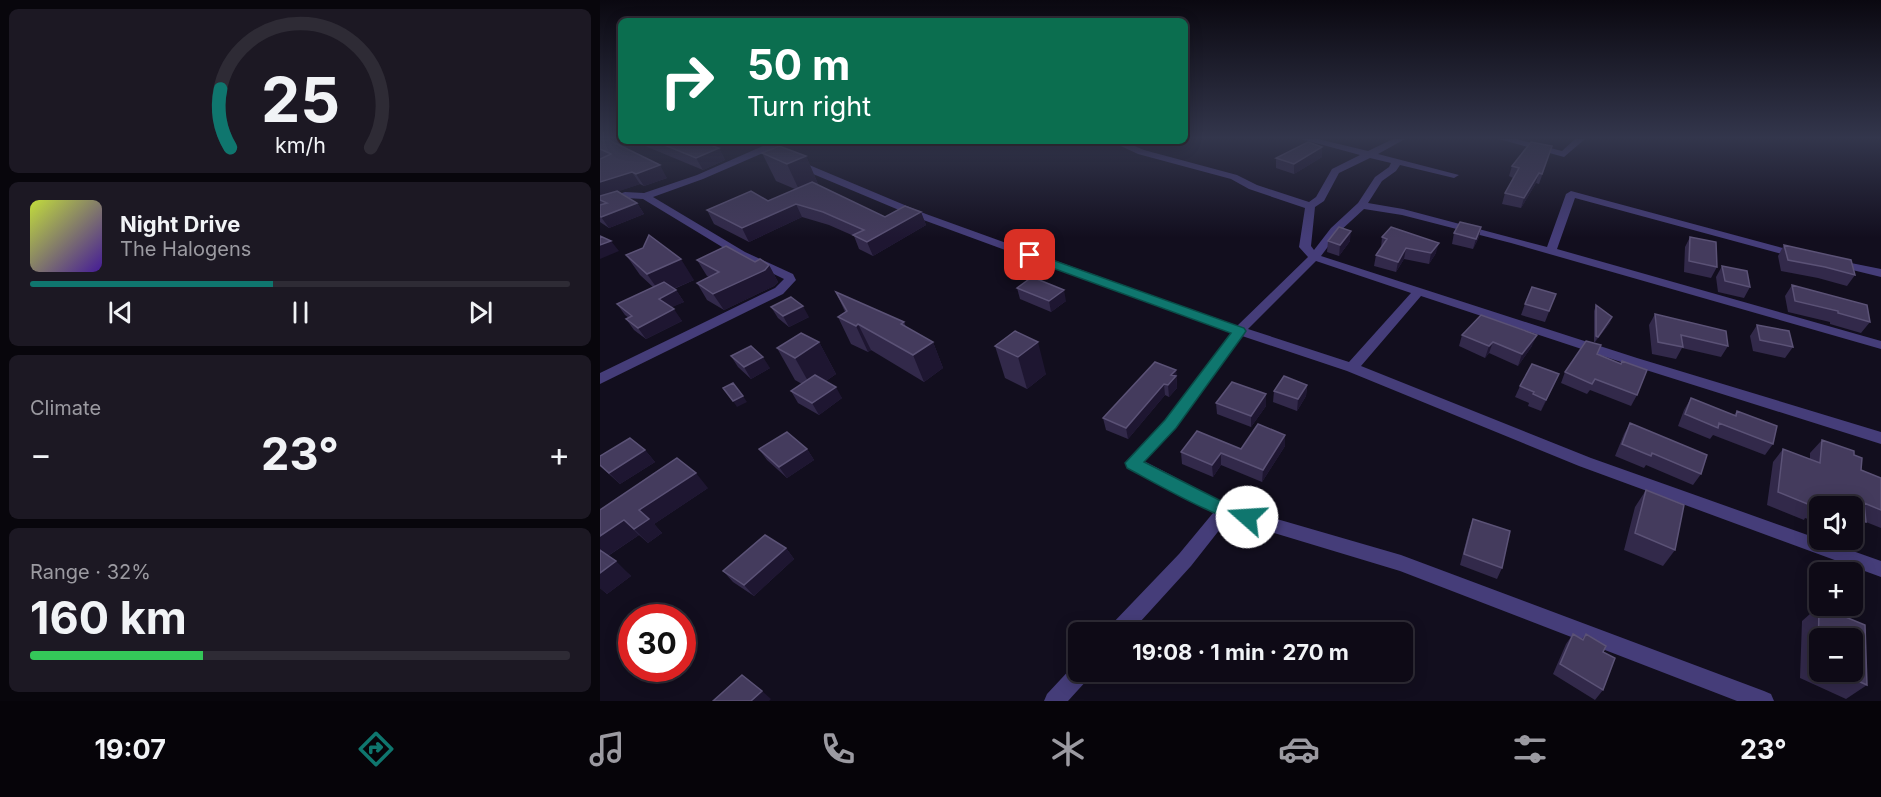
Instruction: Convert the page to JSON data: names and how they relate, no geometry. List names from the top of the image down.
{
  "page": {
    "turn": ["50 m", "Turn right"],
    "song": ["Night Drive", "The Halogens"],
    "tile": [
      "Climate",
      ["Range · 32%", "160 km"]
    ],
    "heat": ["−", "23°", "+"],
    "map_buttons": ["+", "−"],
    "limit": "30",
    "trip": "19:08 · 1 min · 270 m",
    "tabs": ["19:07", "23°"],
    "gauge": ["25", "km/h"]
  }
}
